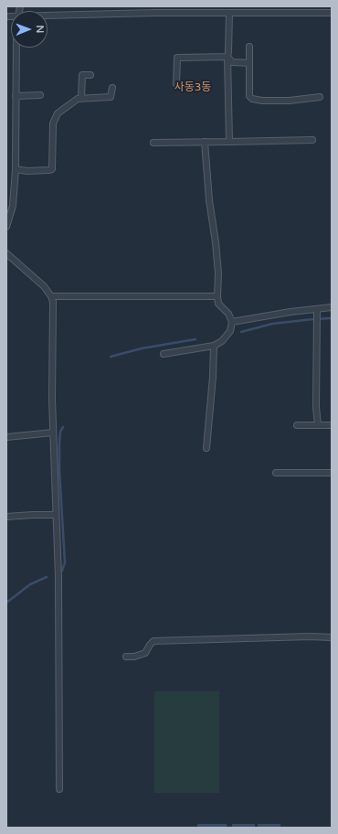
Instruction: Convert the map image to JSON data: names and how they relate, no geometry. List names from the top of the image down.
{
  "districts": ["사동3동"],
  "north": "right"
}
